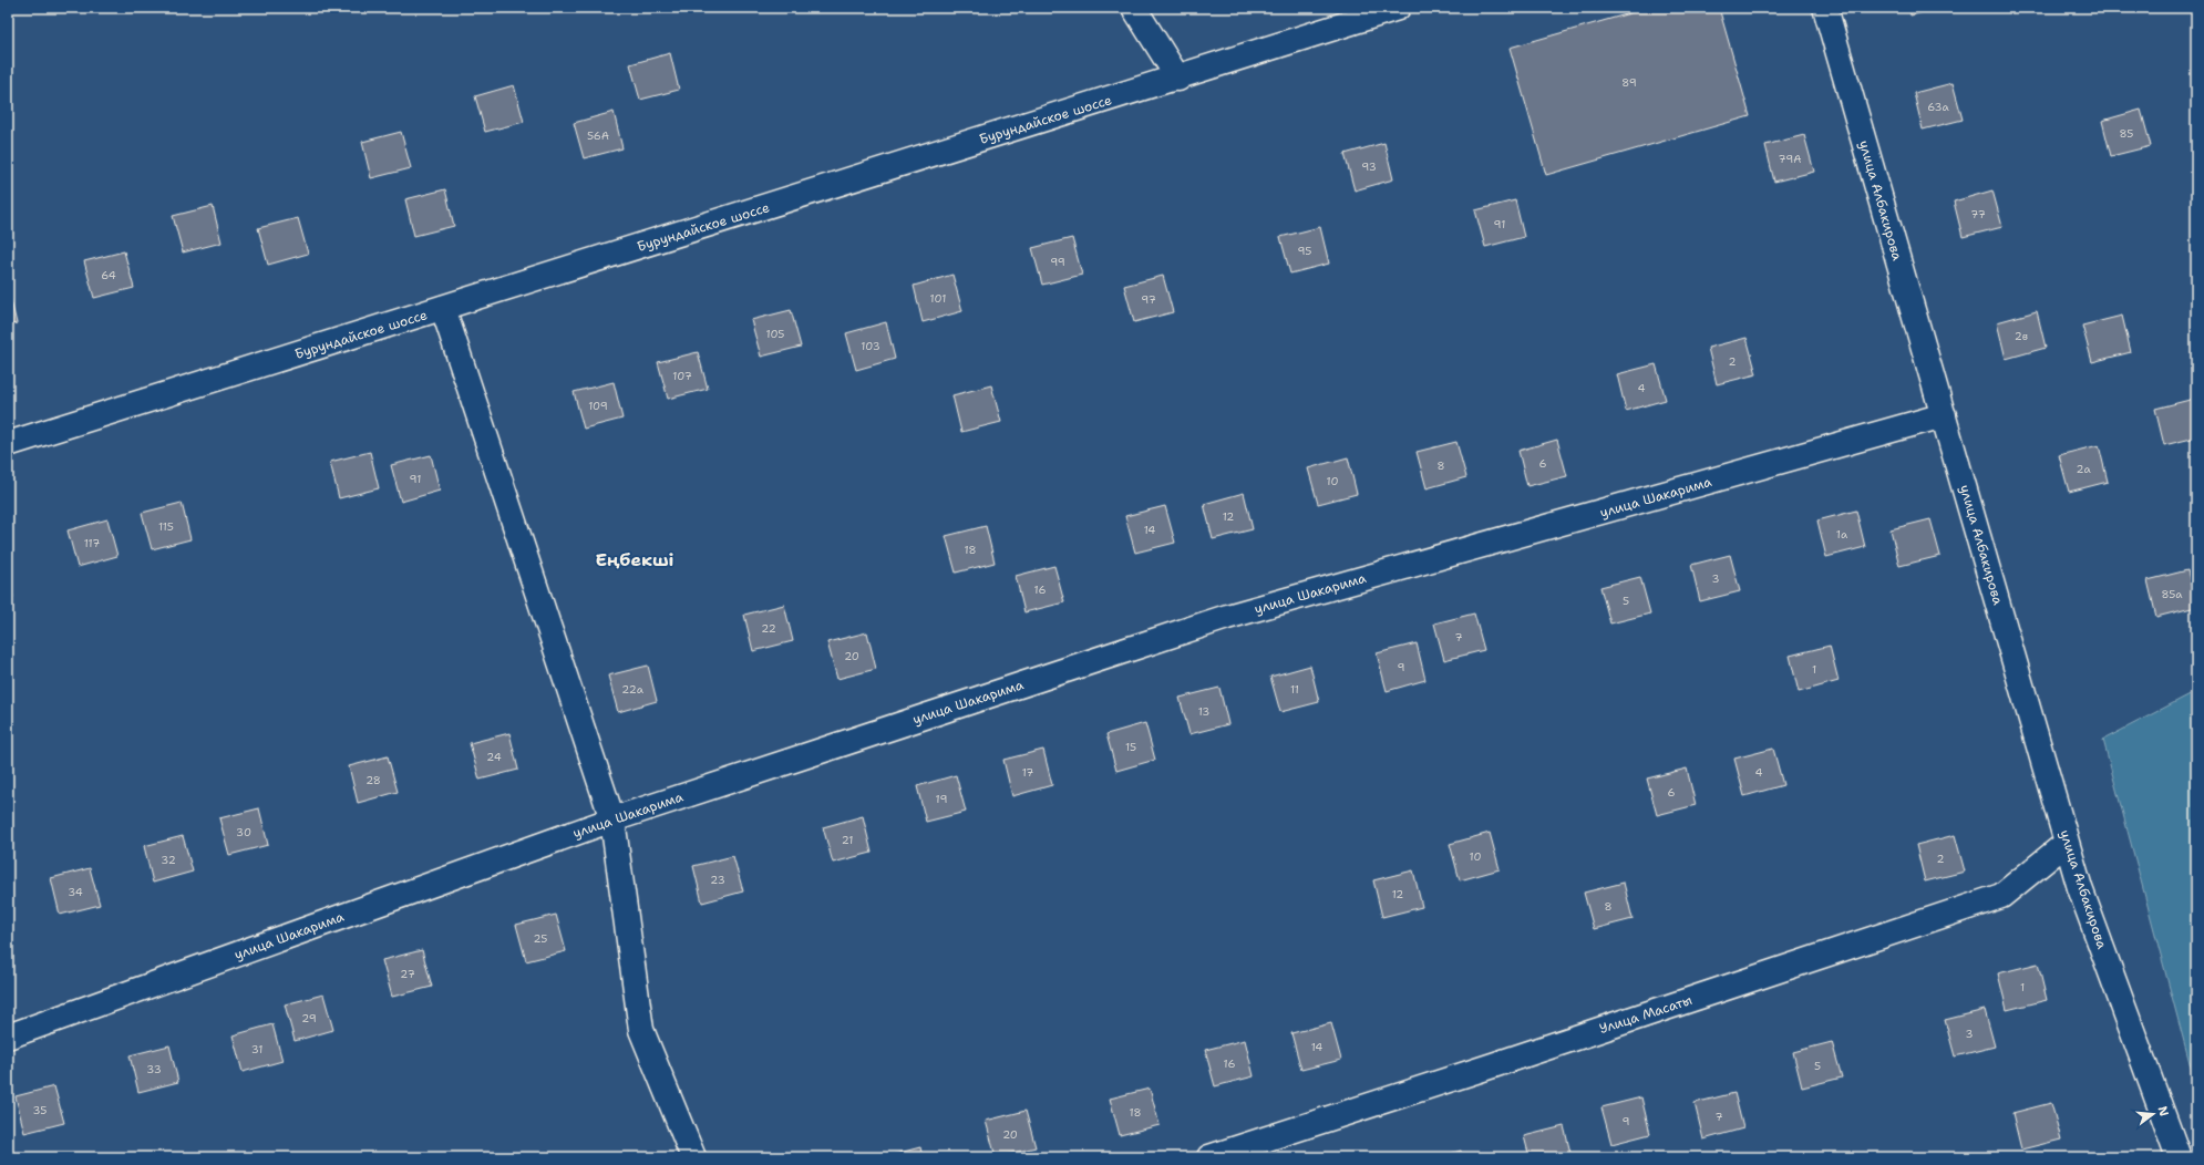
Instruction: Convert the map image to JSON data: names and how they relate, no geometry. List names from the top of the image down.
{
  "streets": {
    "street": [
      "Бурундайское шоссе",
      "улица Албакирова",
      "улица Шакарима",
      "Улица Масаты"
    ]
  },
  "crossings": [
    ["улица Албакирова", "улица Шакарима"],
    ["улица Албакирова", "Улица Масаты"]
  ],
  "districts": ["Еңбекші"],
  "house_numbers": [
    "89",
    "63а",
    "85",
    "56А",
    "79А",
    "93",
    "77",
    "91",
    "95",
    "99",
    "64",
    "101",
    "97",
    "105",
    "2в",
    "103",
    "2",
    "107",
    "4",
    "109",
    "6",
    "8",
    "2а",
    "91",
    "10",
    "12",
    "115",
    "14",
    "1а",
    "117",
    "18",
    "3",
    "16",
    "85а",
    "5",
    "22",
    "7",
    "20",
    "9",
    "1",
    "22а",
    "11",
    "13",
    "15",
    "24",
    "17",
    "4",
    "28",
    "6",
    "19",
    "30",
    "21",
    "10",
    "2",
    "32",
    "23",
    "34",
    "12",
    "8",
    "25",
    "27",
    "1",
    "29",
    "3",
    "14",
    "31",
    "16",
    "5",
    "33",
    "35",
    "18",
    "7",
    "9",
    "20"
  ],
  "north": "right"
}
